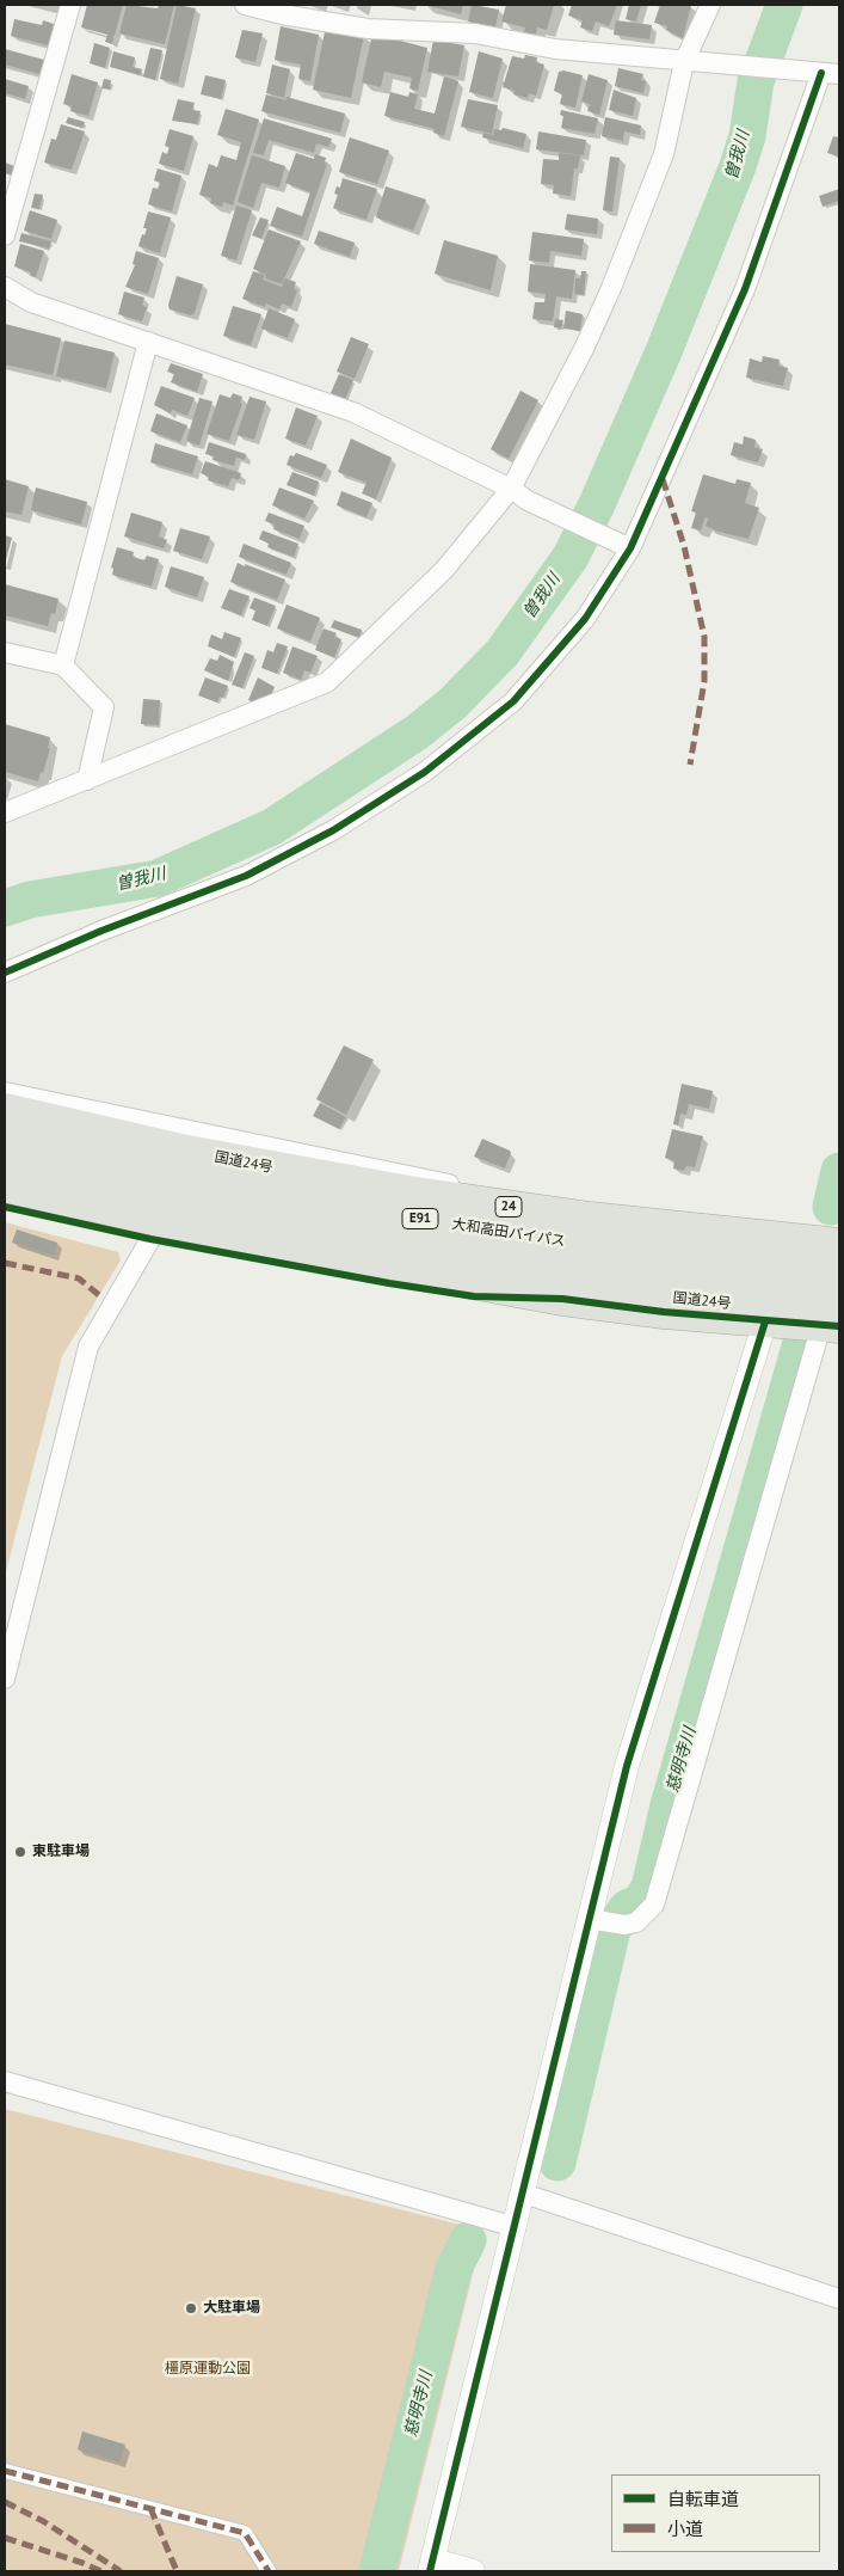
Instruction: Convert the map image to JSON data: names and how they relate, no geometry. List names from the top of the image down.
{
  "streets": {
    "highway": [
      "国道24号",
      "24",
      "E91",
      "大和高田バイパス"
    ]
  },
  "crossings": [
    ["国道24号", "大和高田バイパス"]
  ],
  "water": ["曽我川", "慈明寺川"],
  "parks": ["橿原運動公園"],
  "places": ["東駐車場", "大駐車場"],
  "legend": ["自転車道", "小道"]
}
